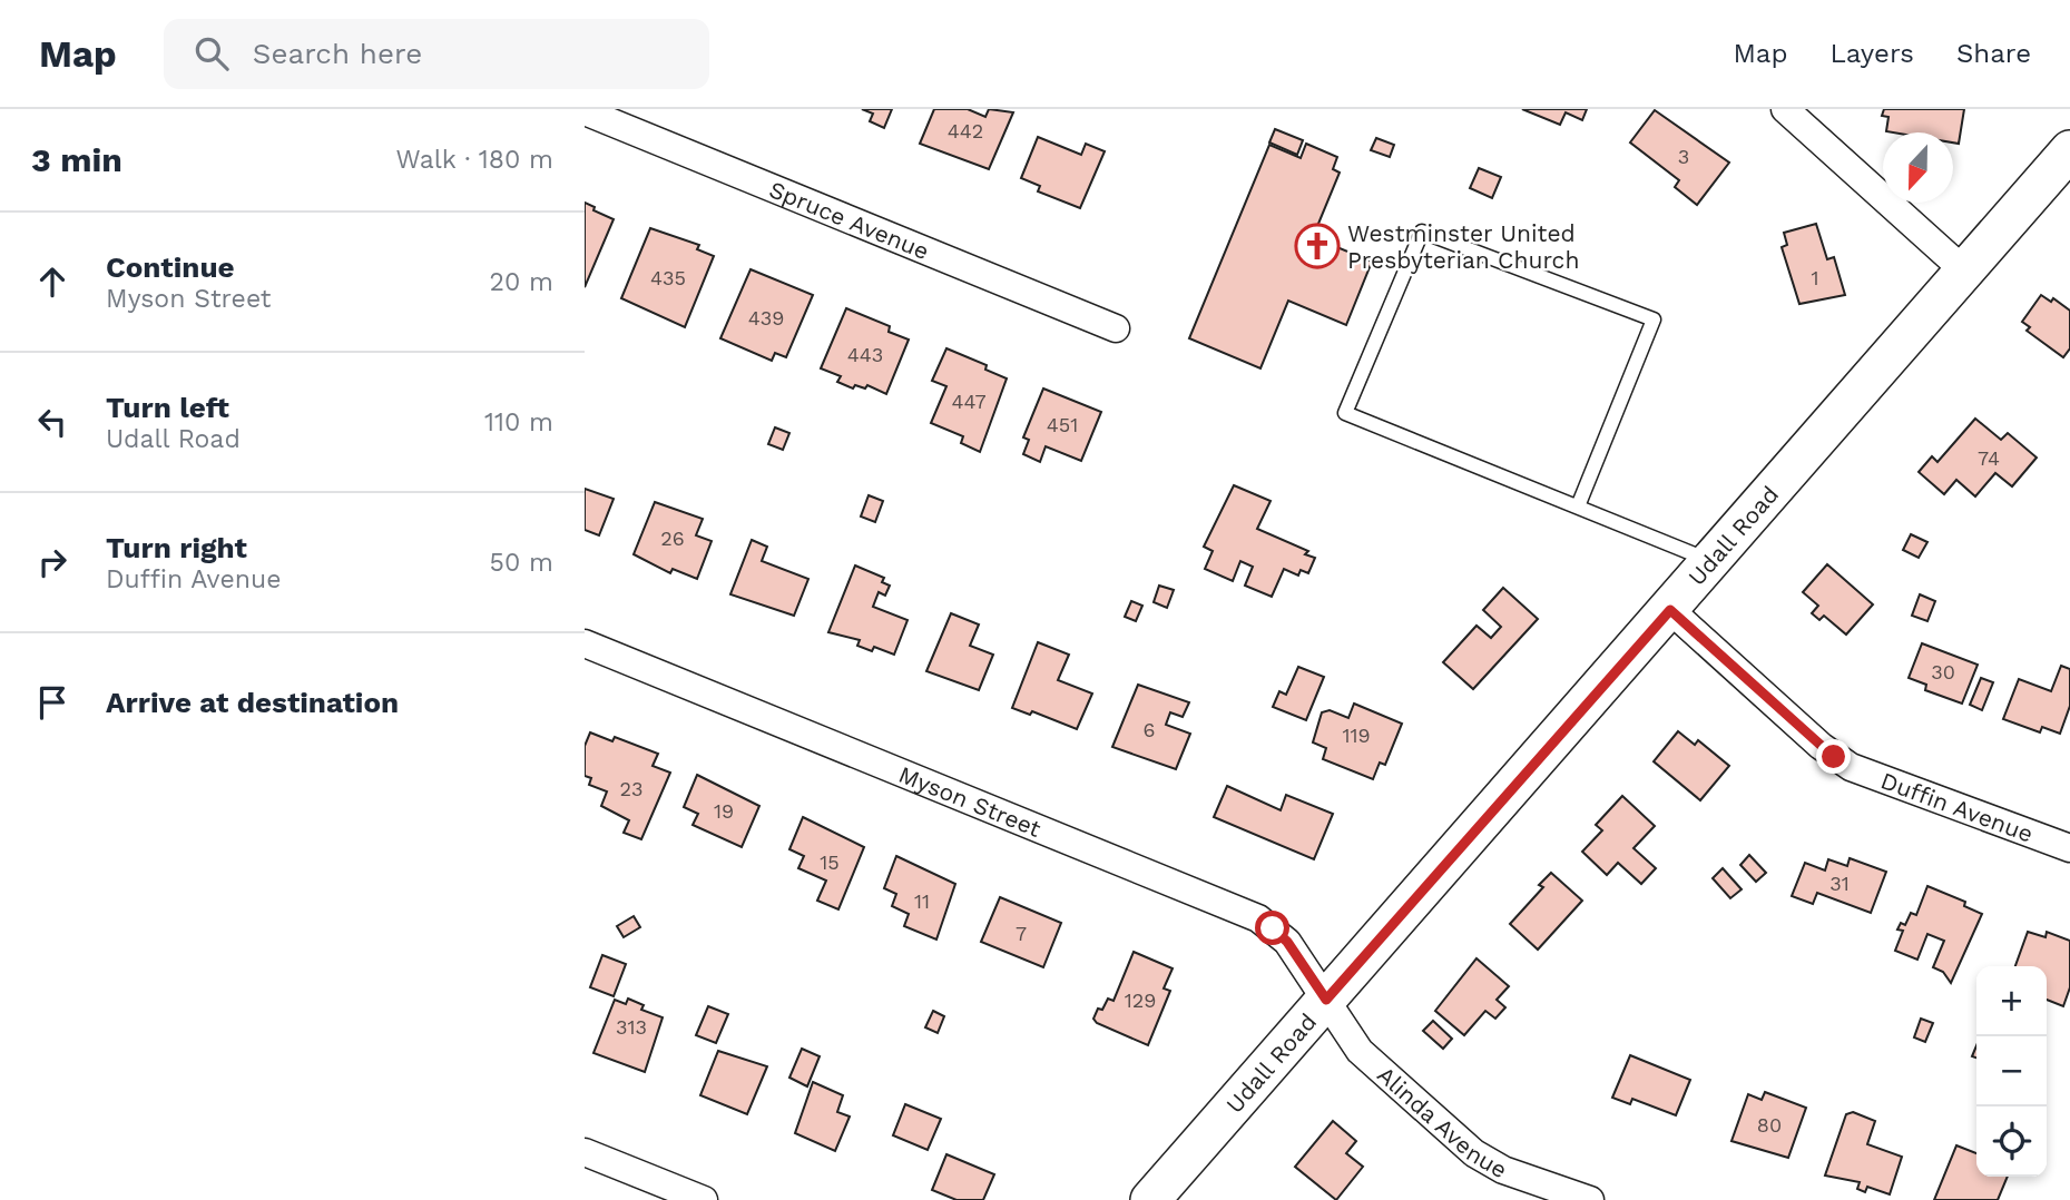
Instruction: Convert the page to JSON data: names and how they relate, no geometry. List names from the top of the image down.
{
  "streets": {
    "main road": ["Udall Road"],
    "street": [
      "Spruce Avenue",
      "Myson Street",
      "Duffin Avenue",
      "Alinda Avenue"
    ]
  },
  "crossings": [
    ["Udall Road", "Myson Street"],
    ["Udall Road", "Duffin Avenue"],
    ["Udall Road", "Alinda Avenue"],
    ["Myson Street", "Alinda Avenue"]
  ],
  "places": {
    "church": ["Westminster United Presbyterian Church"]
  },
  "house_numbers": [
    "442",
    "3",
    "435",
    "1",
    "439",
    "443",
    "447",
    "451",
    "74",
    "26",
    "30",
    "6",
    "119",
    "23",
    "19",
    "15",
    "31",
    "11",
    "7",
    "129",
    "313",
    "80"
  ],
  "north": "bottom",
  "page": {
    "header": "Map",
    "search": "Search here",
    "nav": ["Map", "Layers", "Share"],
    "heading": ["3 min", "Walk · 180 m"],
    "list": [
      ["Continue", "Myson Street", "20 m"],
      ["Turn left", "Udall Road", "110 m"],
      ["Turn right", "Duffin Avenue", "50 m"],
      "Arrive at destination"
    ],
    "map_buttons": ["+", "−"]
  }
}
